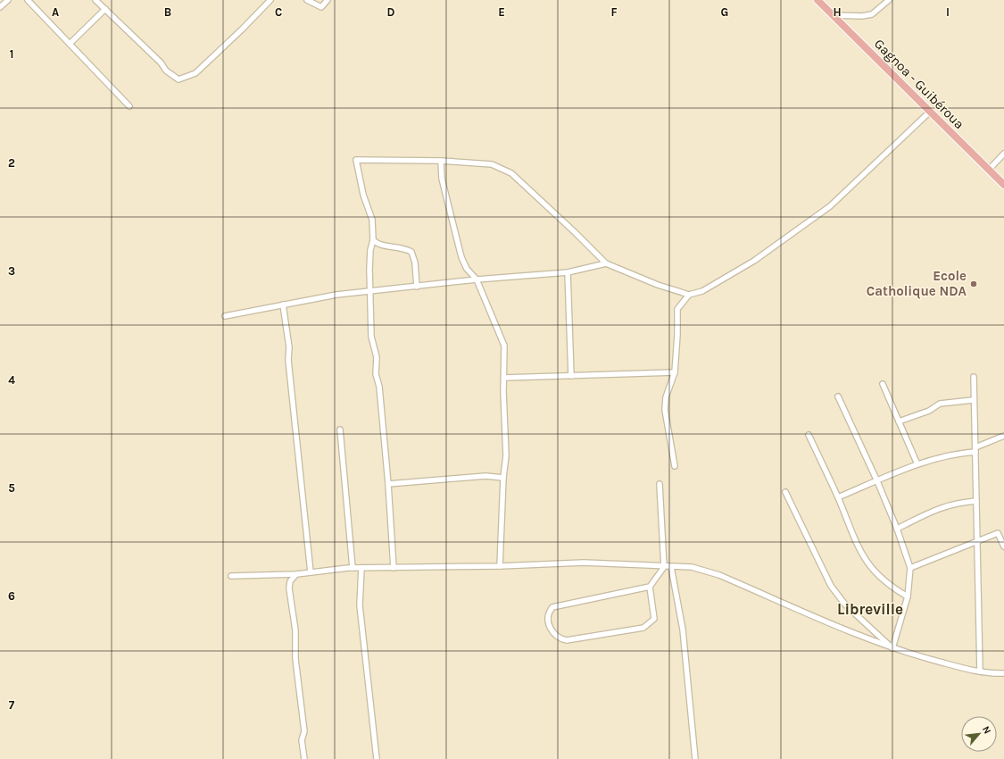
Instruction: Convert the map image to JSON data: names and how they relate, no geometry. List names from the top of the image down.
{
  "streets": {
    "main road": ["Gagnoa - Guibéroua"]
  },
  "districts": ["Libreville"],
  "places": ["Ecole Catholique NDA"],
  "north": "top right",
  "grid": {
    "columns": [
      "A",
      "B",
      "C",
      "D",
      "E",
      "F",
      "G",
      "H",
      "I"
    ],
    "rows": [
      "1",
      "2",
      "3",
      "4",
      "5",
      "6",
      "7"
    ]
  }
}
